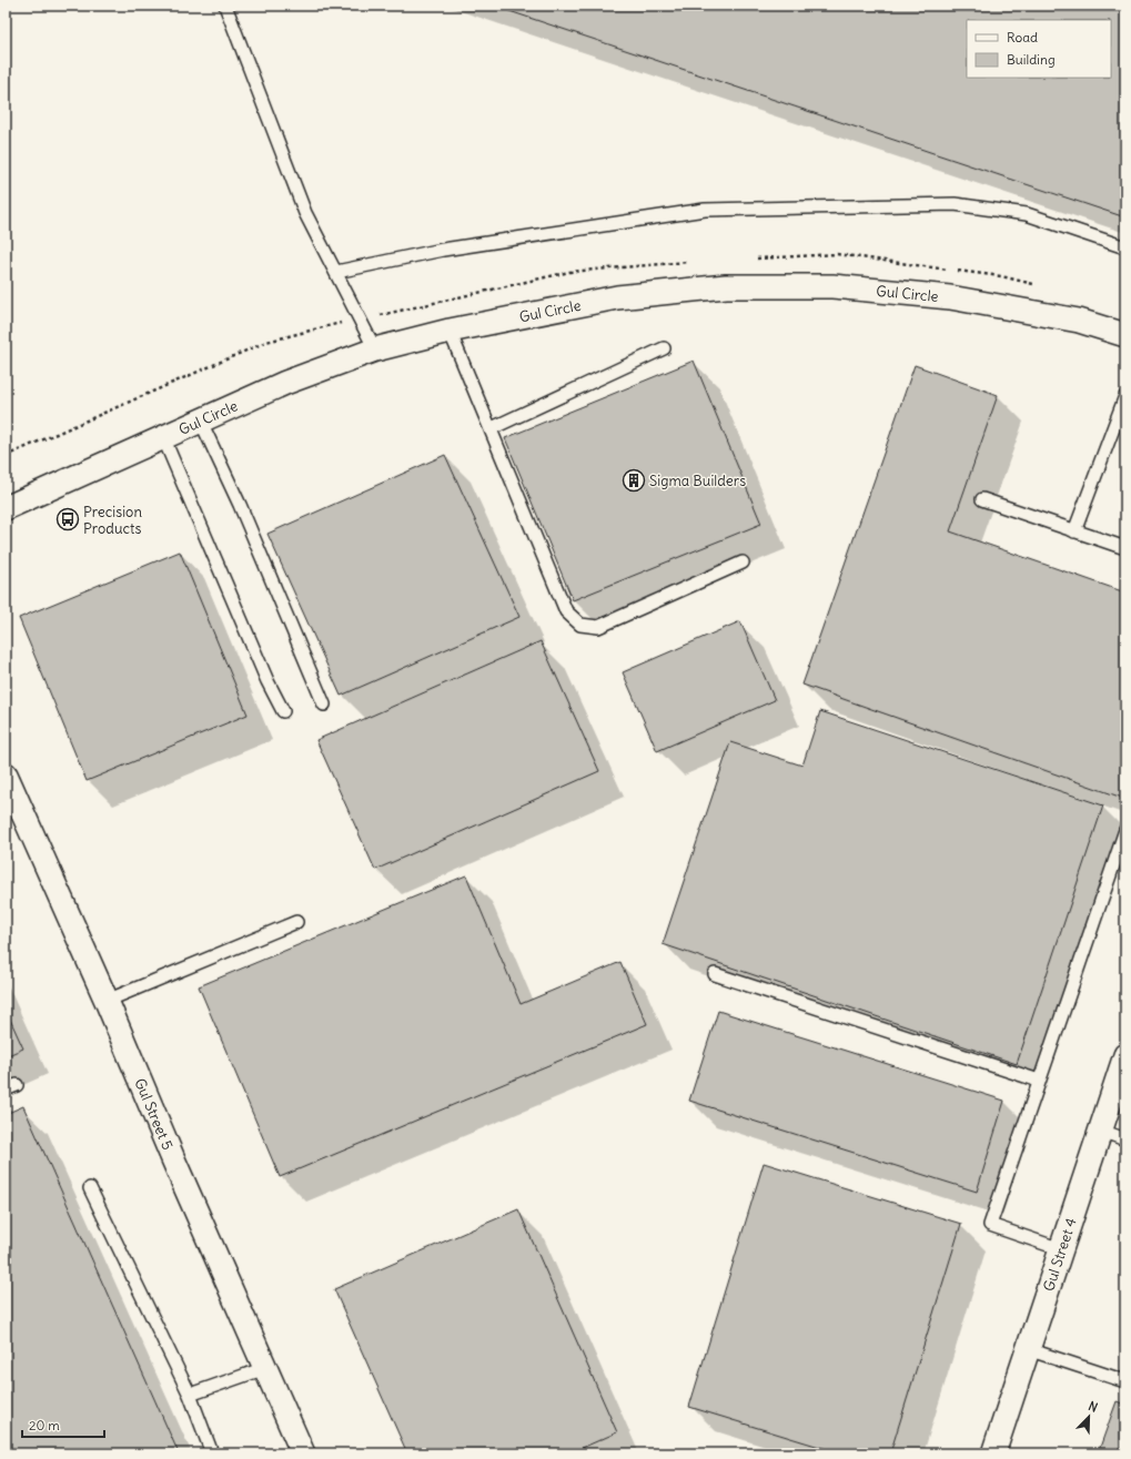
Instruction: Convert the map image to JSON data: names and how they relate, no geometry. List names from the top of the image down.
{
  "streets": {
    "street": ["Gul Circle", "Gul Street 5", "Gul Street 4"]
  },
  "places": {
    "building": ["Sigma Builders"],
    "bus stop": ["Precision Products"]
  },
  "legend": ["Road", "Building"],
  "scale_bar": "20 m",
  "north": "top right"
}
